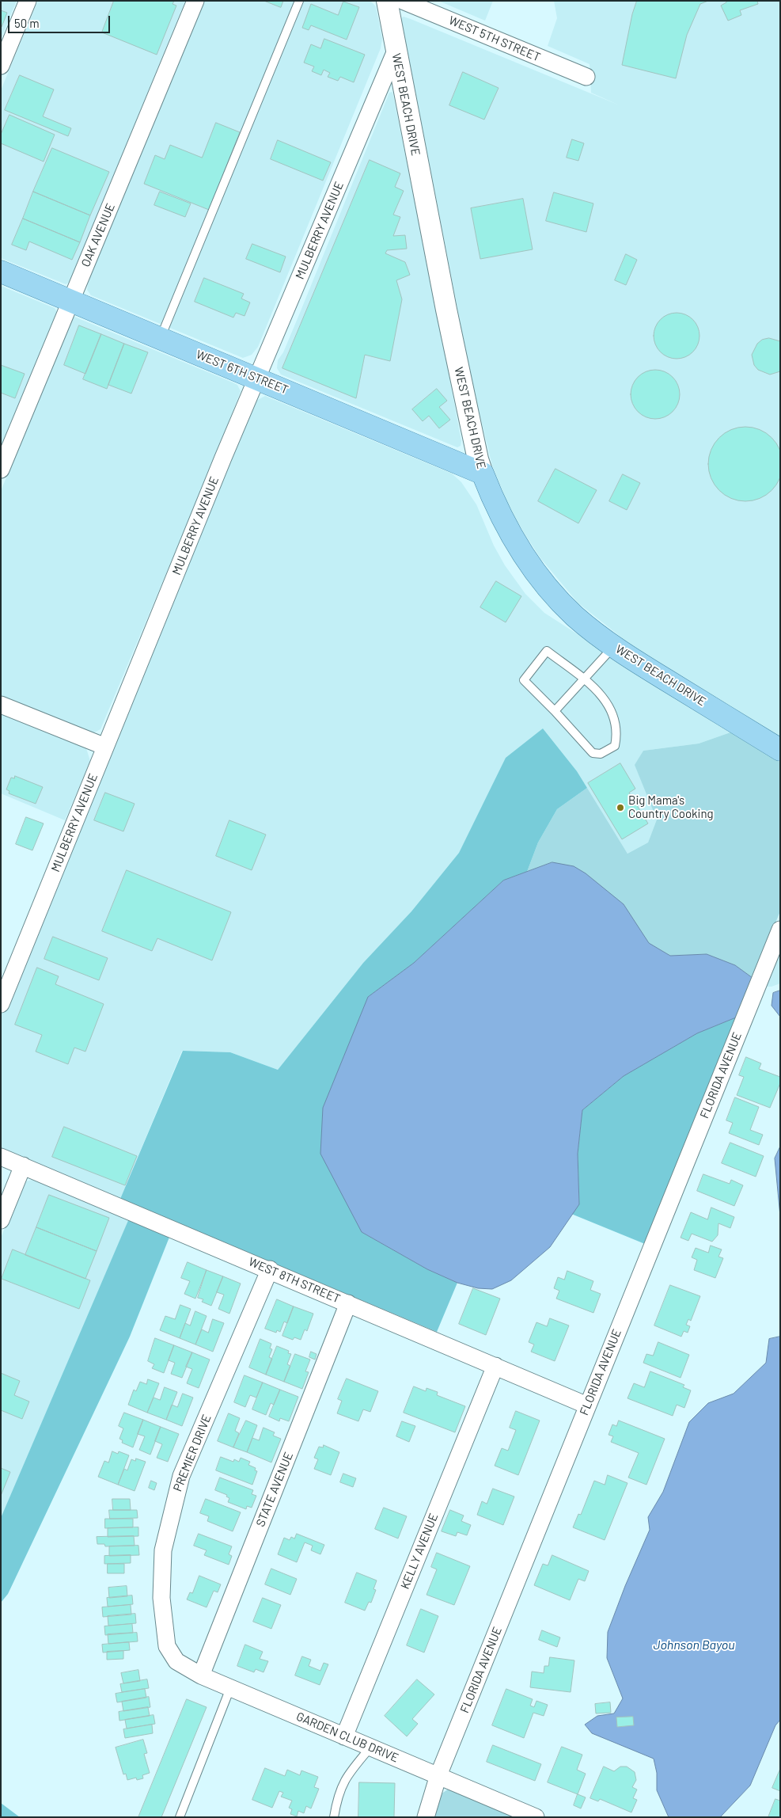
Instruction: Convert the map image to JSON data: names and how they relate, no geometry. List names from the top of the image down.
{
  "streets": {
    "main road": ["WEST BEACH DRIVE", "WEST 6TH STREET"],
    "street": [
      "WEST 5TH STREET",
      "MULBERRY AVENUE",
      "OAK AVENUE",
      "FLORIDA AVENUE",
      "WEST 8TH STREET",
      "PREMIER DRIVE",
      "STATE AVENUE",
      "KELLY AVENUE",
      "GARDEN CLUB DRIVE"
    ]
  },
  "crossings": [
    ["WEST BEACH DRIVE", "MULBERRY AVENUE"],
    ["WEST BEACH DRIVE", "WEST 6TH STREET"],
    ["MULBERRY AVENUE", "WEST 6TH STREET"],
    ["OAK AVENUE", "WEST 6TH STREET"],
    ["FLORIDA AVENUE", "WEST 8TH STREET"],
    ["FLORIDA AVENUE", "GARDEN CLUB DRIVE"],
    ["WEST 8TH STREET", "PREMIER DRIVE"],
    ["WEST 8TH STREET", "STATE AVENUE"],
    ["WEST 8TH STREET", "KELLY AVENUE"],
    ["PREMIER DRIVE", "GARDEN CLUB DRIVE"],
    ["STATE AVENUE", "GARDEN CLUB DRIVE"],
    ["KELLY AVENUE", "GARDEN CLUB DRIVE"]
  ],
  "water": ["Johnson Bayou"],
  "places": ["Big Mama's Country Cooking"],
  "scale_bar": "50 m"
}
